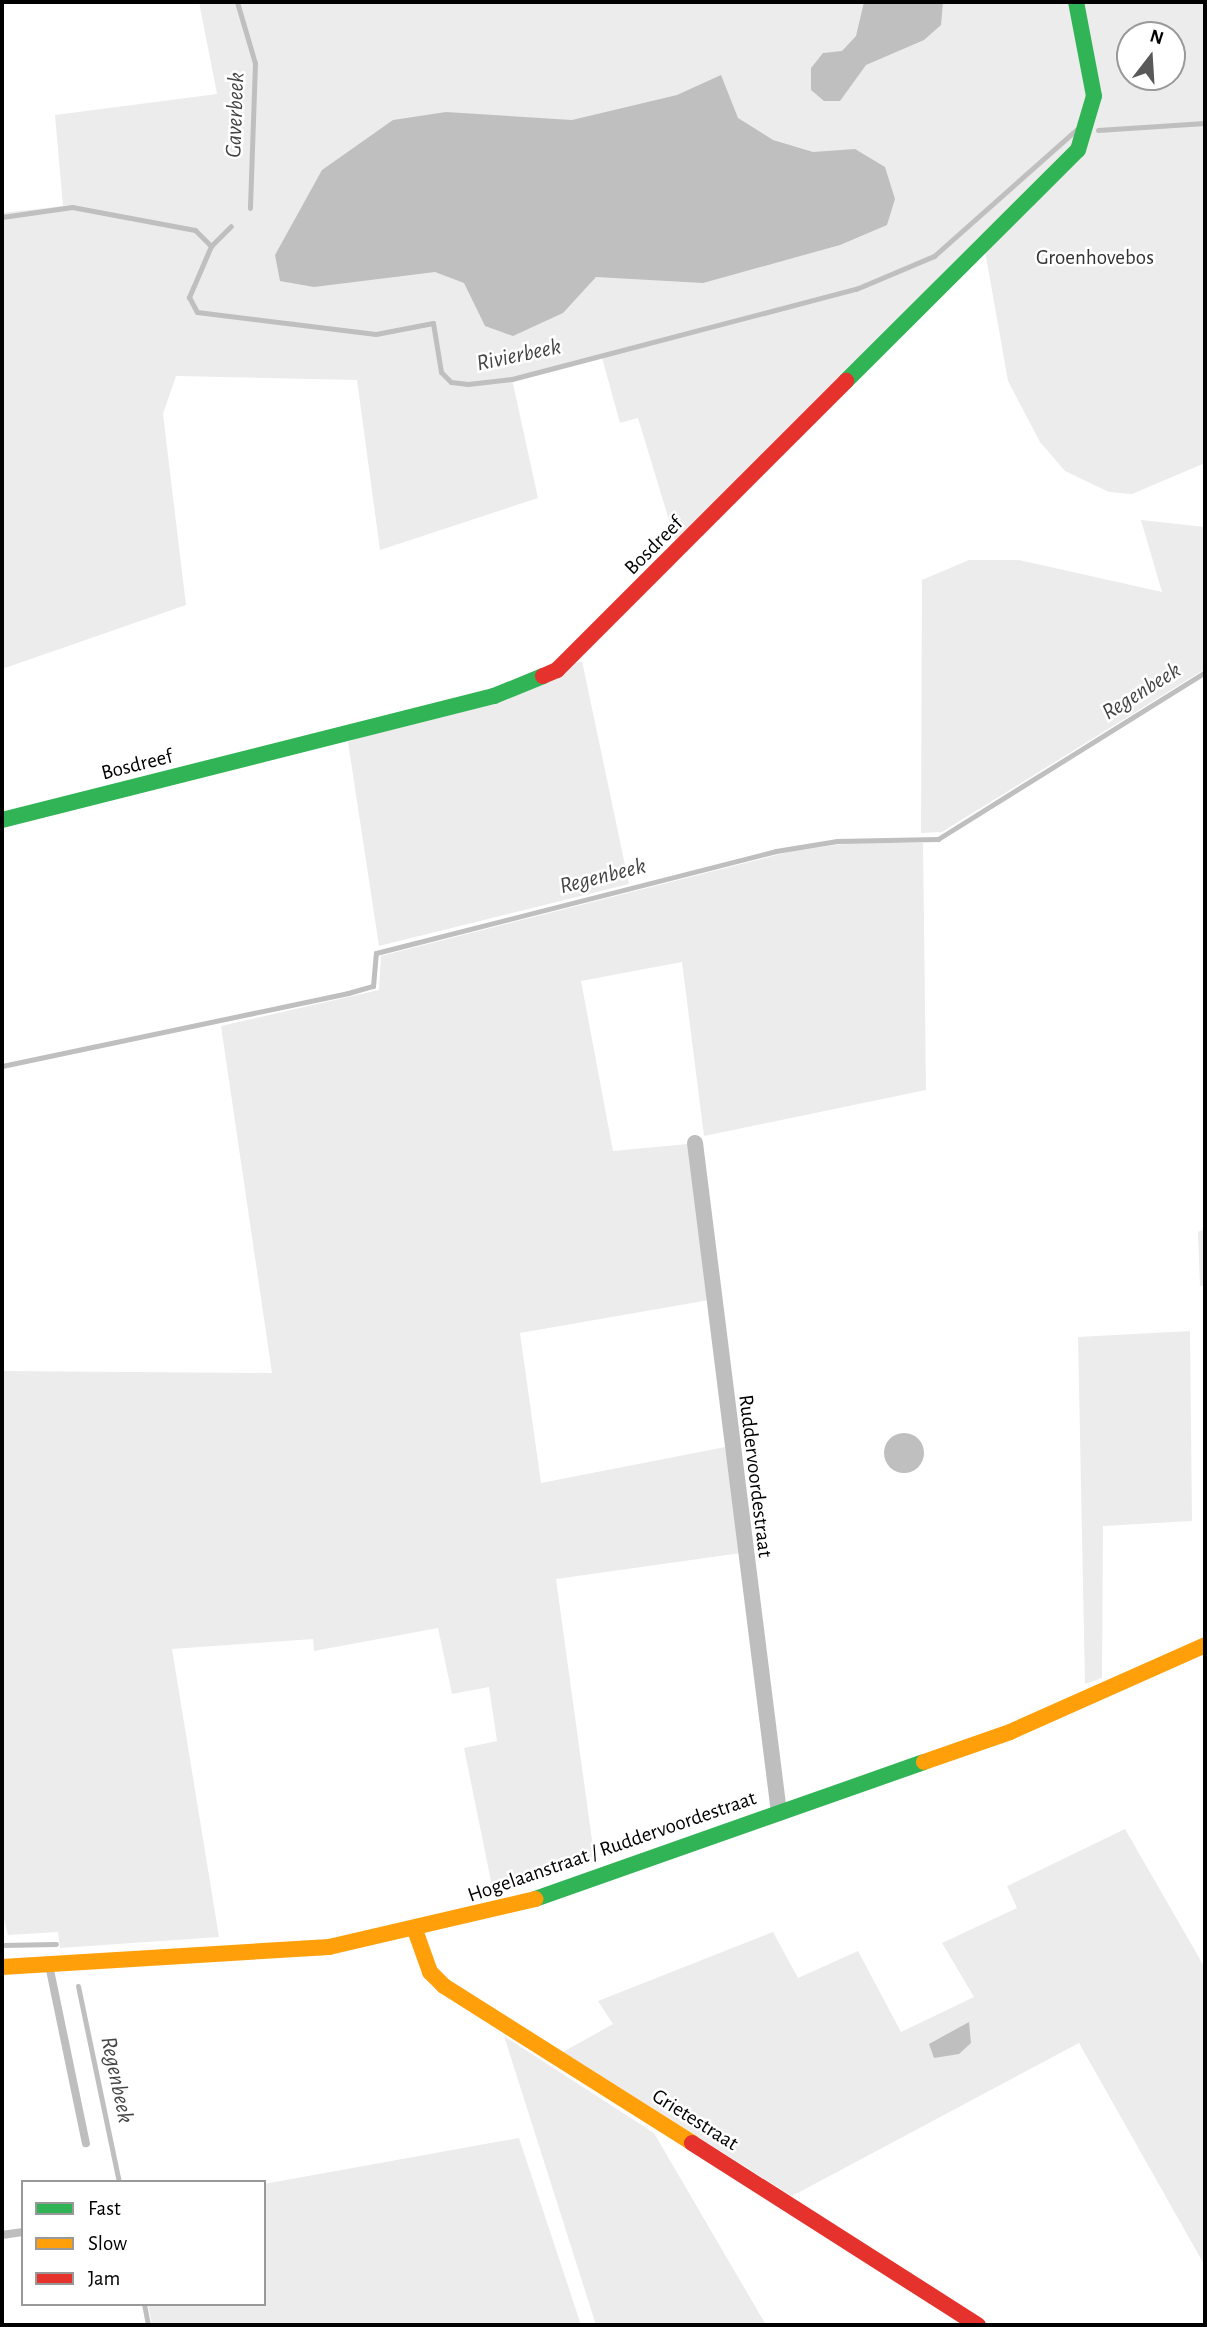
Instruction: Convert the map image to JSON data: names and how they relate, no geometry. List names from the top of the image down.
{
  "streets": {
    "street": [
      "Bosdreef",
      "Ruddervoordestraat",
      "Hogelaanstraat / Ruddervoordestraat",
      "Grietestraat"
    ]
  },
  "crossings": [
    ["Ruddervoordestraat", "Hogelaanstraat / Ruddervoordestraat"],
    ["Hogelaanstraat / Ruddervoordestraat", "Grietestraat"]
  ],
  "water": ["Gaverbeek", "Rivierbeek", "Regenbeek"],
  "parks": ["Groenhovebos"],
  "legend": ["Fast", "Slow", "Jam"],
  "north": "top"
}
